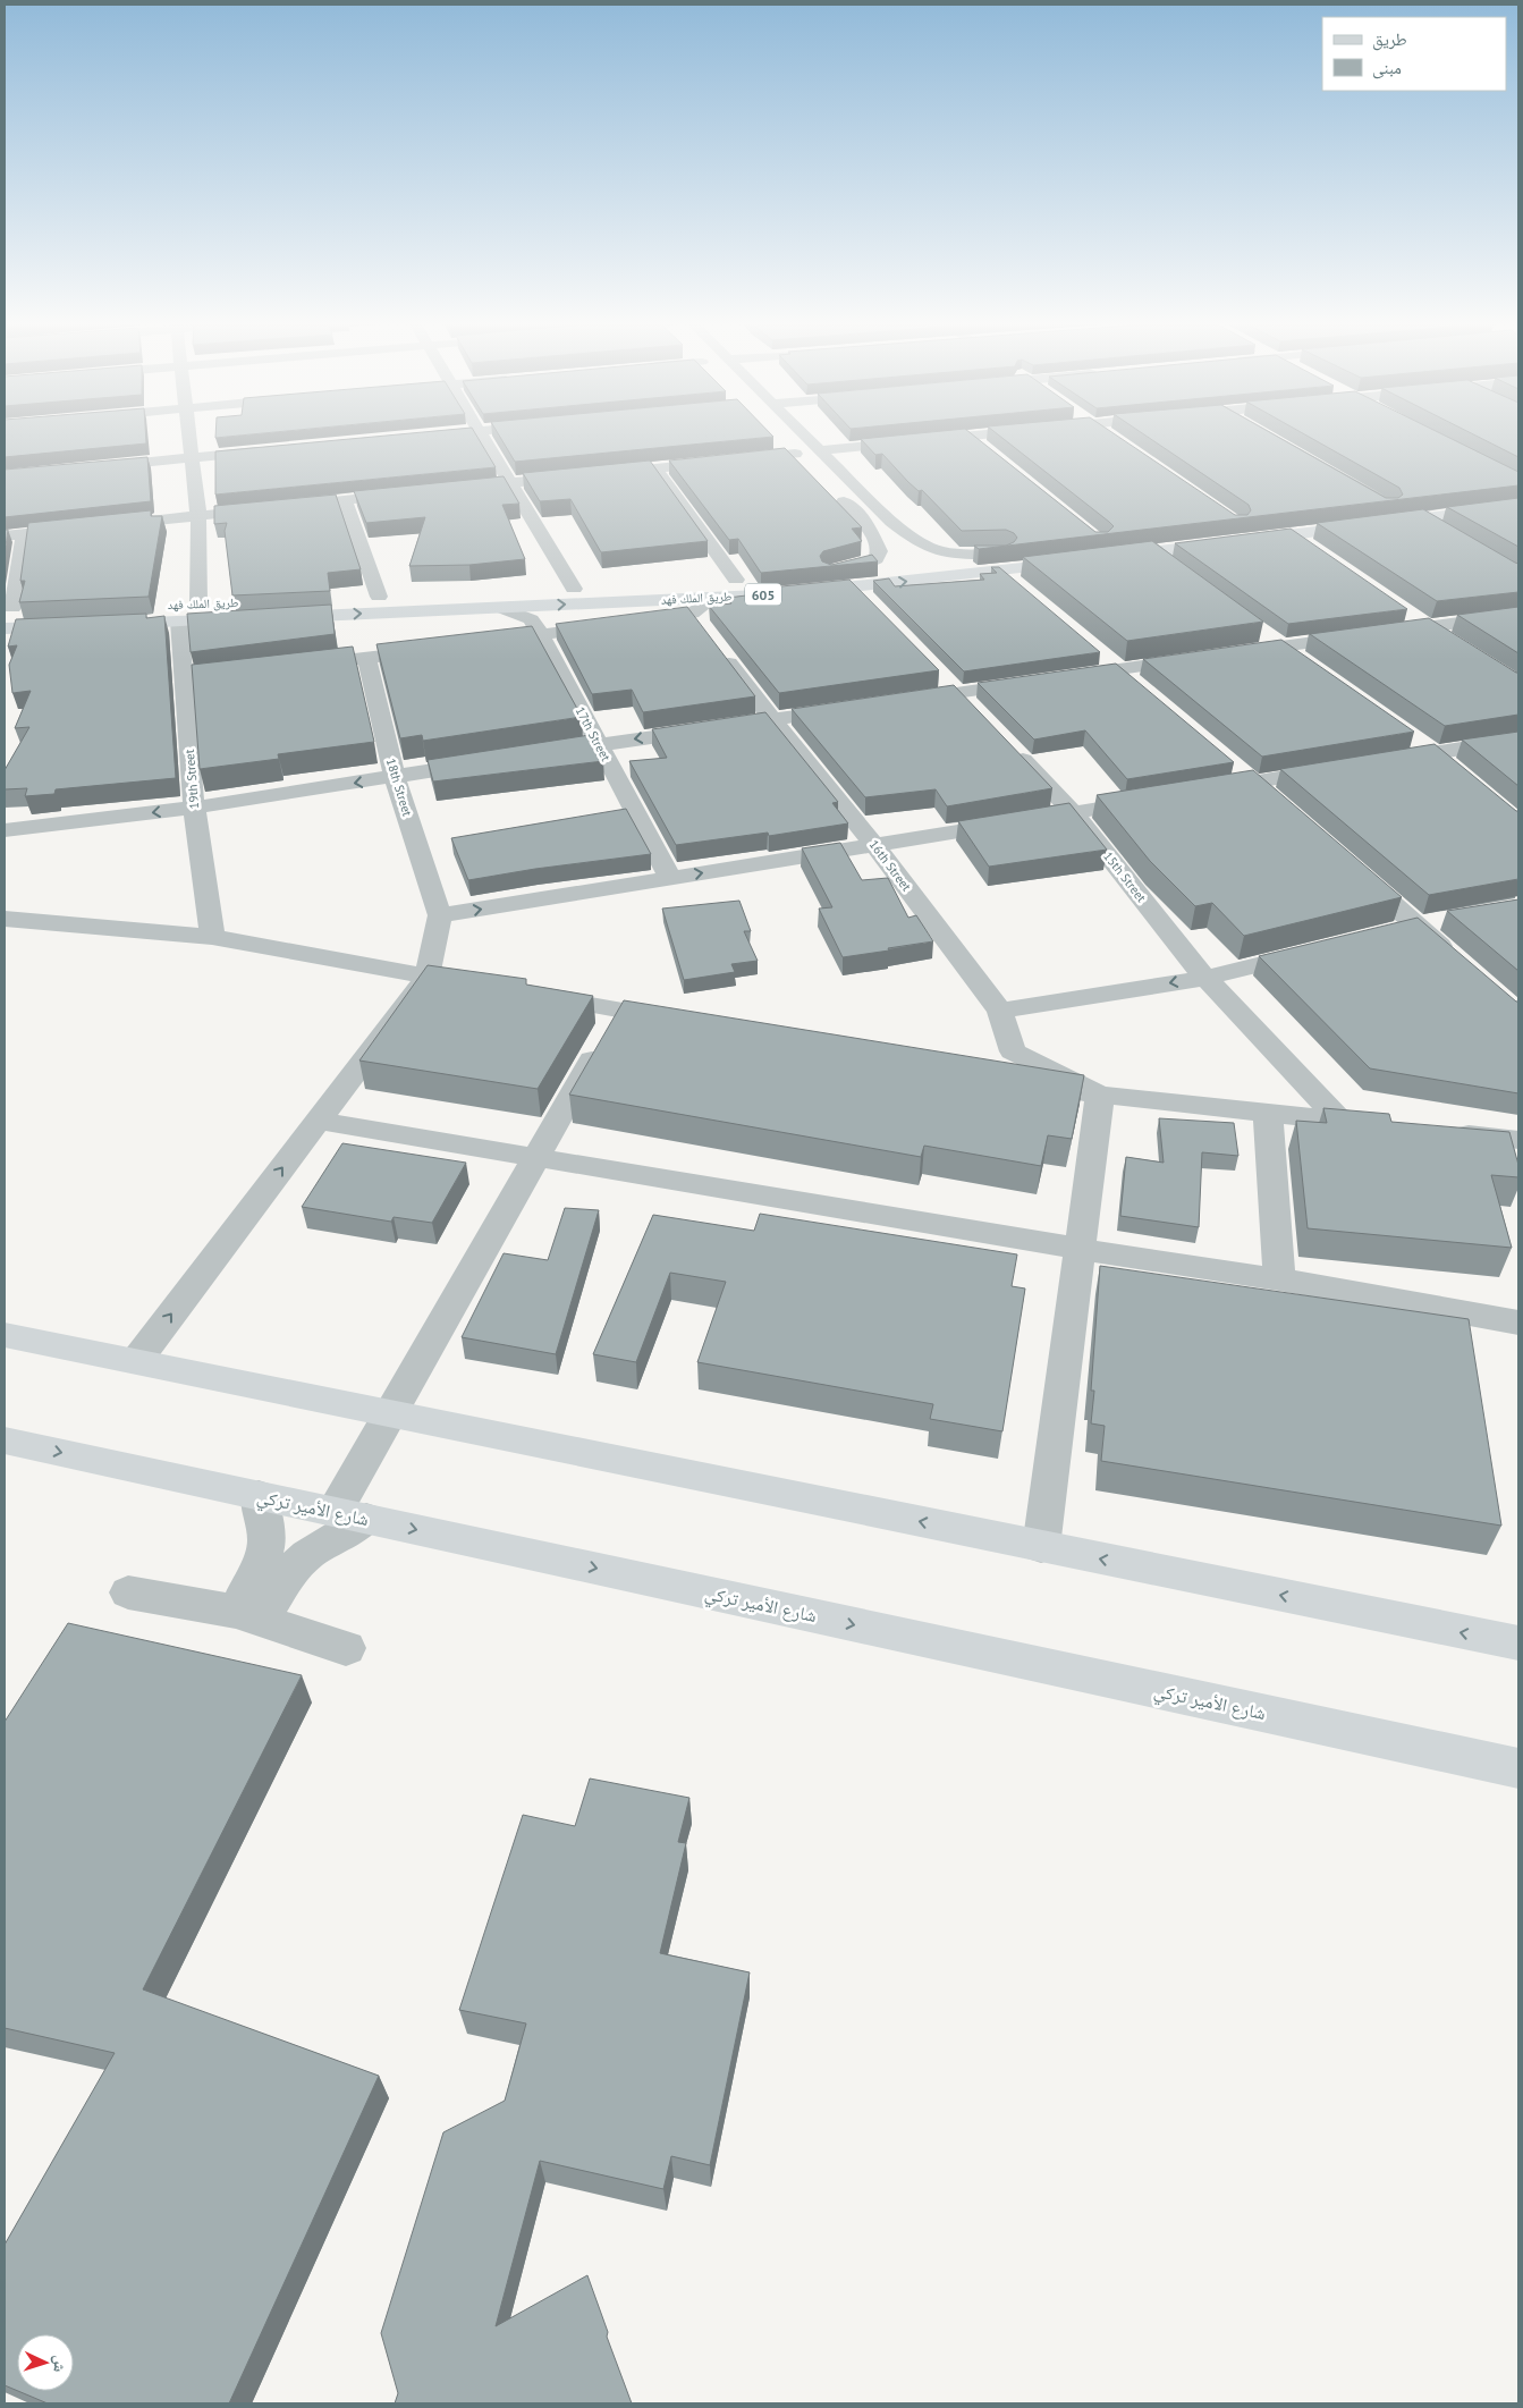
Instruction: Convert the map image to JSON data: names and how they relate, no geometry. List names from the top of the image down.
{
  "streets": {
    "main road": ["605", "طريق الملك فهد", "شارع الأمير تركي"],
    "street": [
      "17th Street",
      "19th Street",
      "18th Street",
      "16th Street",
      "15th Street"
    ]
  },
  "crossings": [
    ["طريق الملك فهد", "17th Street"],
    ["طريق الملك فهد", "19th Street"]
  ],
  "legend": ["طريق", "مبنى"],
  "north": "right"
}
